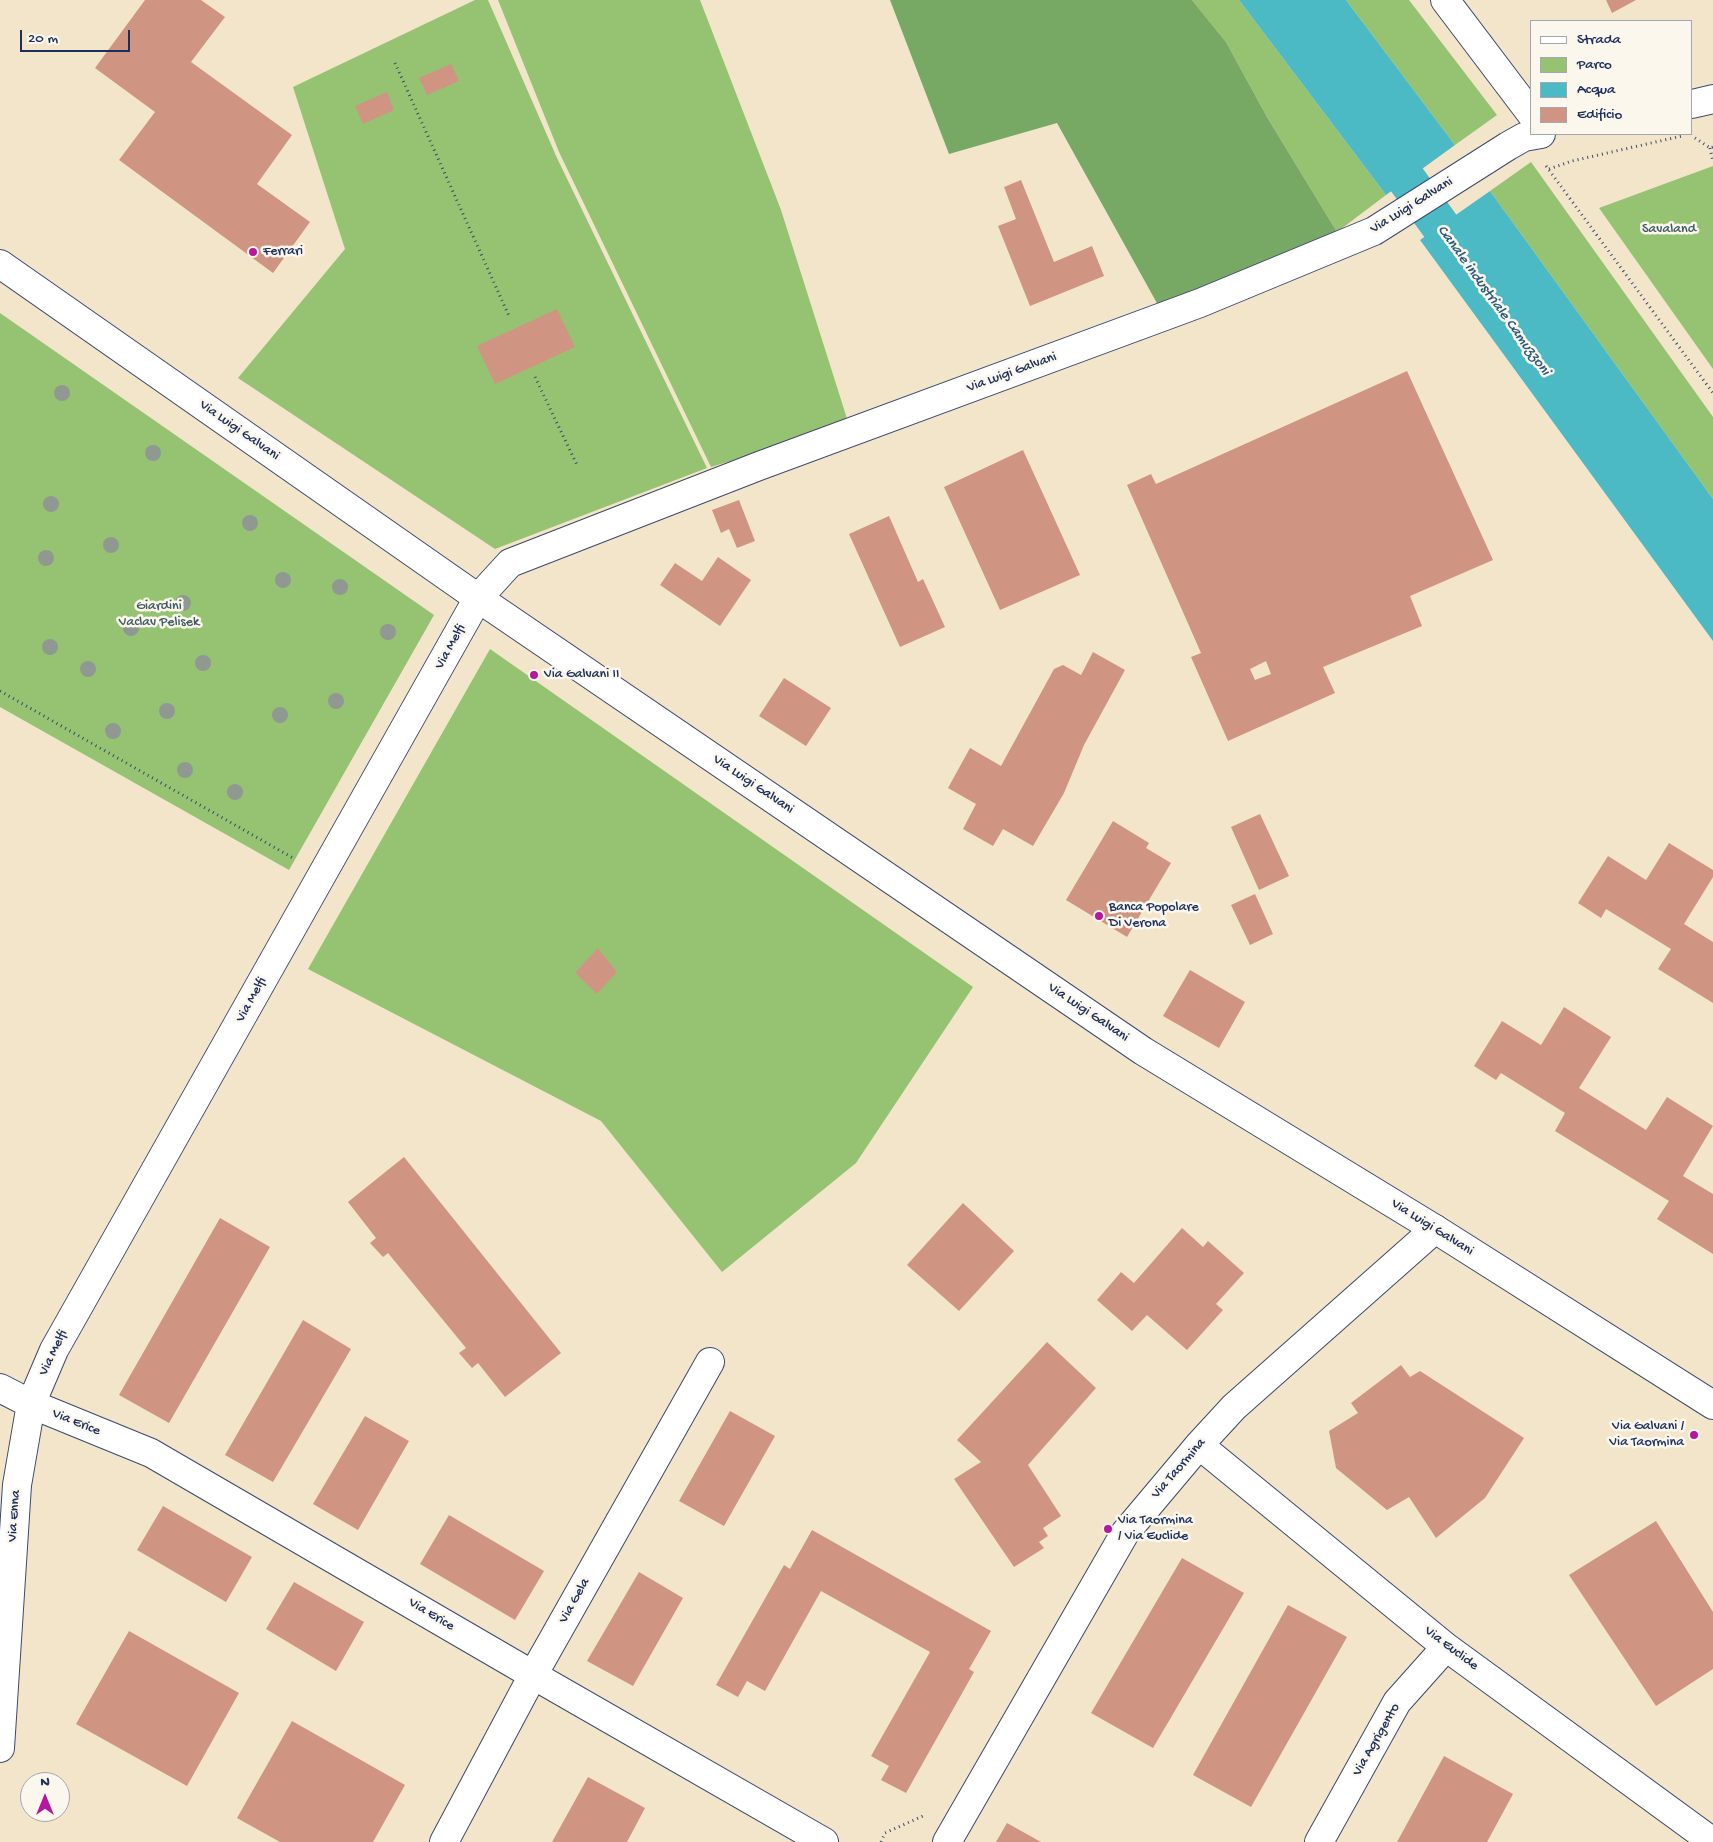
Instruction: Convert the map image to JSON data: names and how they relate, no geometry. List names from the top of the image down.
{
  "streets": {
    "street": [
      "Via Luigi Galvani",
      "Via Melfi",
      "Via Erice",
      "Via Taormina",
      "Via Enna",
      "Via Gela",
      "Via Euclide",
      "Via Agrigento"
    ]
  },
  "crossings": [
    ["Via Luigi Galvani", "Via Melfi"],
    ["Via Luigi Galvani", "Via Taormina"],
    ["Via Melfi", "Via Erice"],
    ["Via Melfi", "Via Enna"],
    ["Via Erice", "Via Enna"],
    ["Via Erice", "Via Gela"],
    ["Via Taormina", "Via Euclide"],
    ["Via Euclide", "Via Agrigento"]
  ],
  "water": ["Canale industriale Camuzzoni"],
  "parks": ["Savaland", "Giardini Vaclav Pelisek"],
  "places": [
    "Ferrari",
    "Via Galvani II",
    "Banca Popolare Di Verona",
    "Via Galvani / Via Taormina",
    "Via Taormina / Via Euclide"
  ],
  "legend": [
    "Strada",
    "Parco",
    "Acqua",
    "Edificio"
  ],
  "scale_bar": "20 m",
  "north": "top"
}
